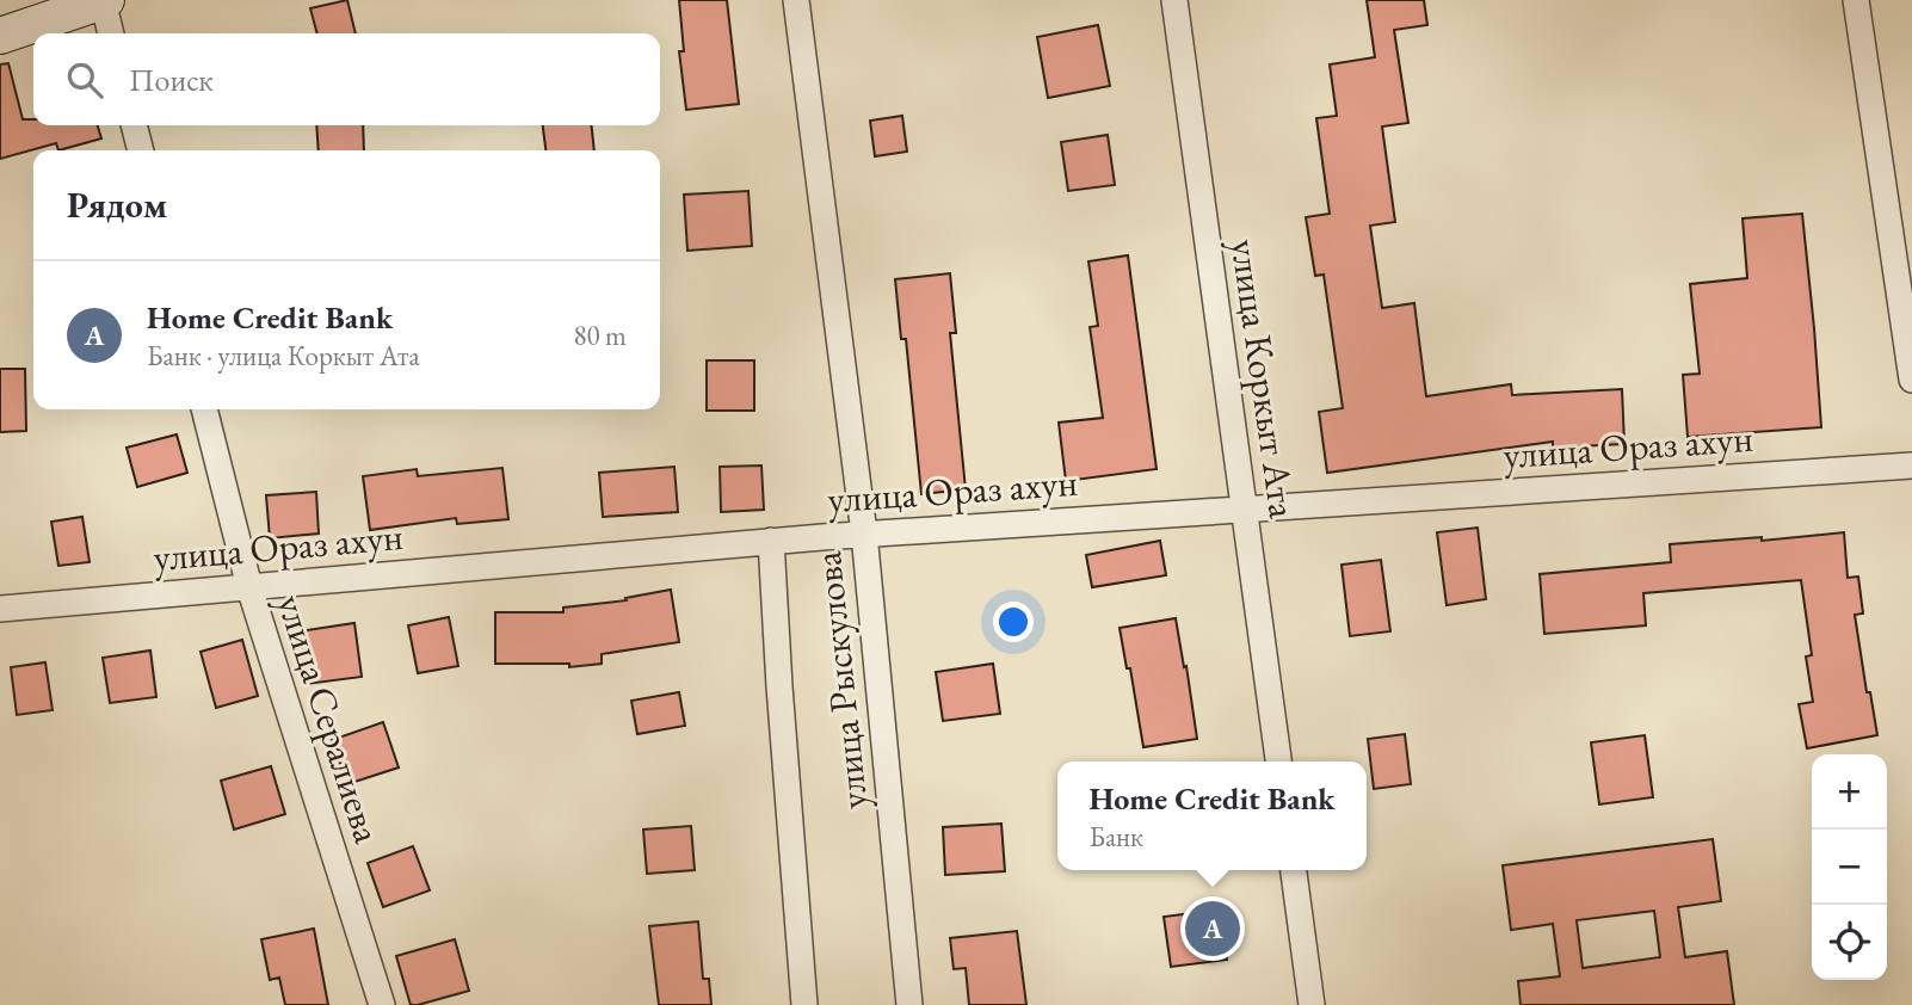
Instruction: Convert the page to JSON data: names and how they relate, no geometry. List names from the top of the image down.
{
  "streets": {
    "street": [
      "улица Коркыт Ата",
      "улица Ораз ахун",
      "улица Рыскулова",
      "улица Сералиева"
    ]
  },
  "crossings": [
    ["улица Коркыт Ата", "улица Ораз ахун"],
    ["улица Ораз ахун", "улица Рыскулова"],
    ["улица Ораз ахун", "улица Сералиева"]
  ],
  "page": {
    "search": "Поиск",
    "heading": "Рядом",
    "list": [
      {
        "mark": "A",
        "name": "Home Credit Bank",
        "note": "Банк · улица Коркыт Ата",
        "value": "80 m"
      }
    ],
    "map_buttons": ["+", "−"],
    "popup": ["Home Credit Bank", "Банк"],
    "pins": "A"
  }
}
